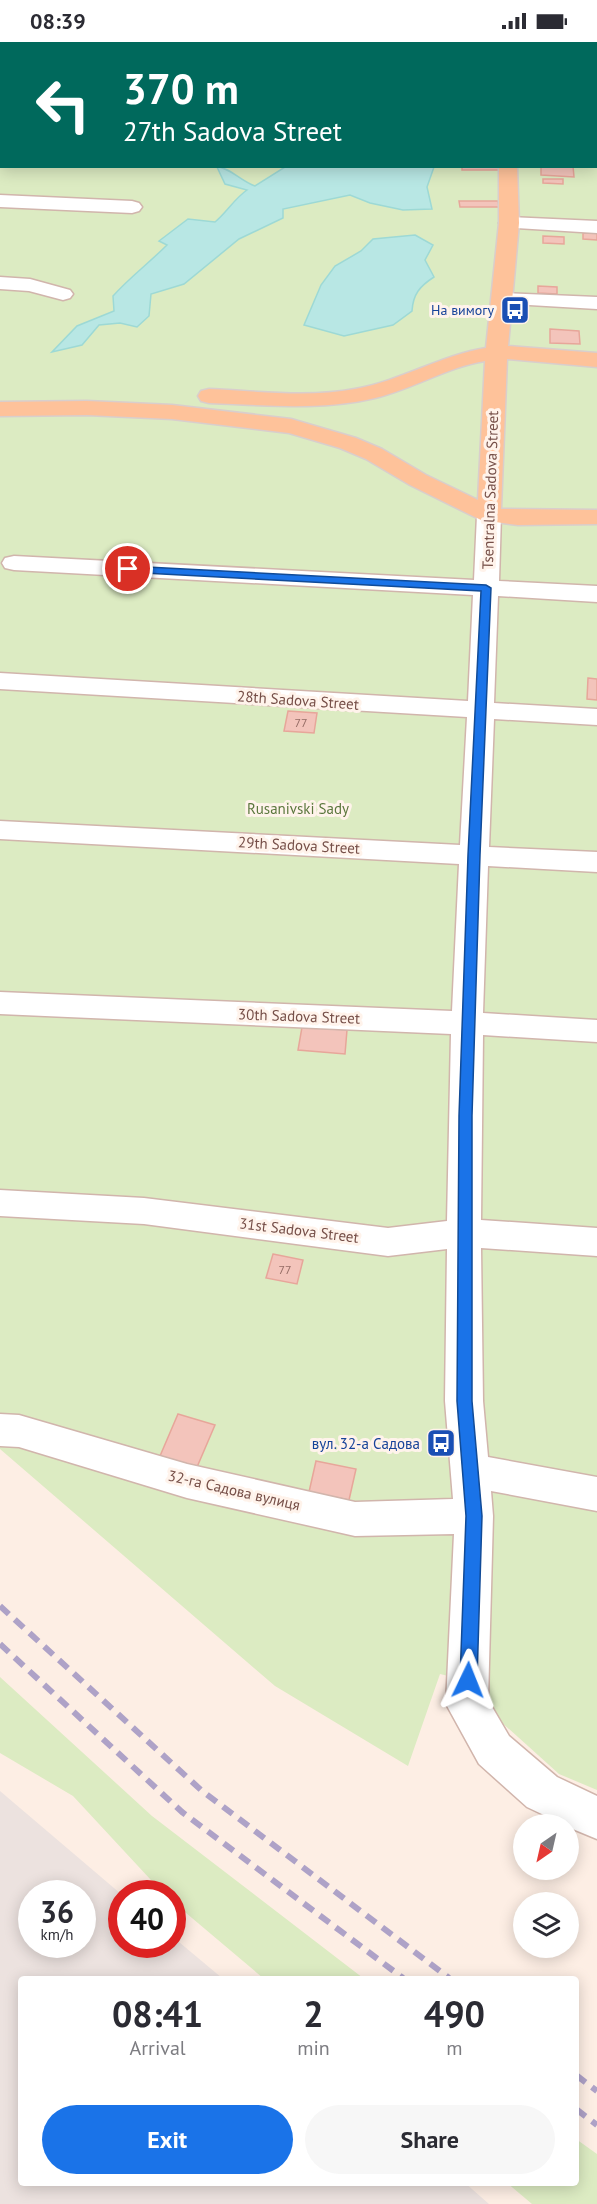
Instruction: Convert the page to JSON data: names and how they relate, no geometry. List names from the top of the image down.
{
  "streets": {
    "main road": ["Tsentralna Sadova Street"],
    "street": [
      "28th Sadova Street",
      "29th Sadova Street",
      "30th Sadova Street",
      "31st Sadova Street",
      "32-га Садова вулиця"
    ]
  },
  "crossings": [
    ["Tsentralna Sadova Street", "28th Sadova Street"],
    ["Tsentralna Sadova Street", "29th Sadova Street"],
    ["Tsentralna Sadova Street", "30th Sadova Street"],
    ["Tsentralna Sadova Street", "31st Sadova Street"],
    ["Tsentralna Sadova Street", "32-га Садова вулиця"]
  ],
  "parks": ["Rusanivski Sady"],
  "places": {
    "bus stop": ["На вимогу", "вул. 32-а Садова"]
  },
  "house_numbers": ["77", "77"],
  "north": "bottom left",
  "page": {
    "status": "08:39",
    "turn": ["370 m", "27th Sadova Street"],
    "speed": "36 km/h",
    "limit": "40",
    "eta": [
      "08:41",
      "Arrival",
      "2",
      "min",
      "490",
      "m"
    ],
    "buttons": ["Exit", "Share"]
  }
}
